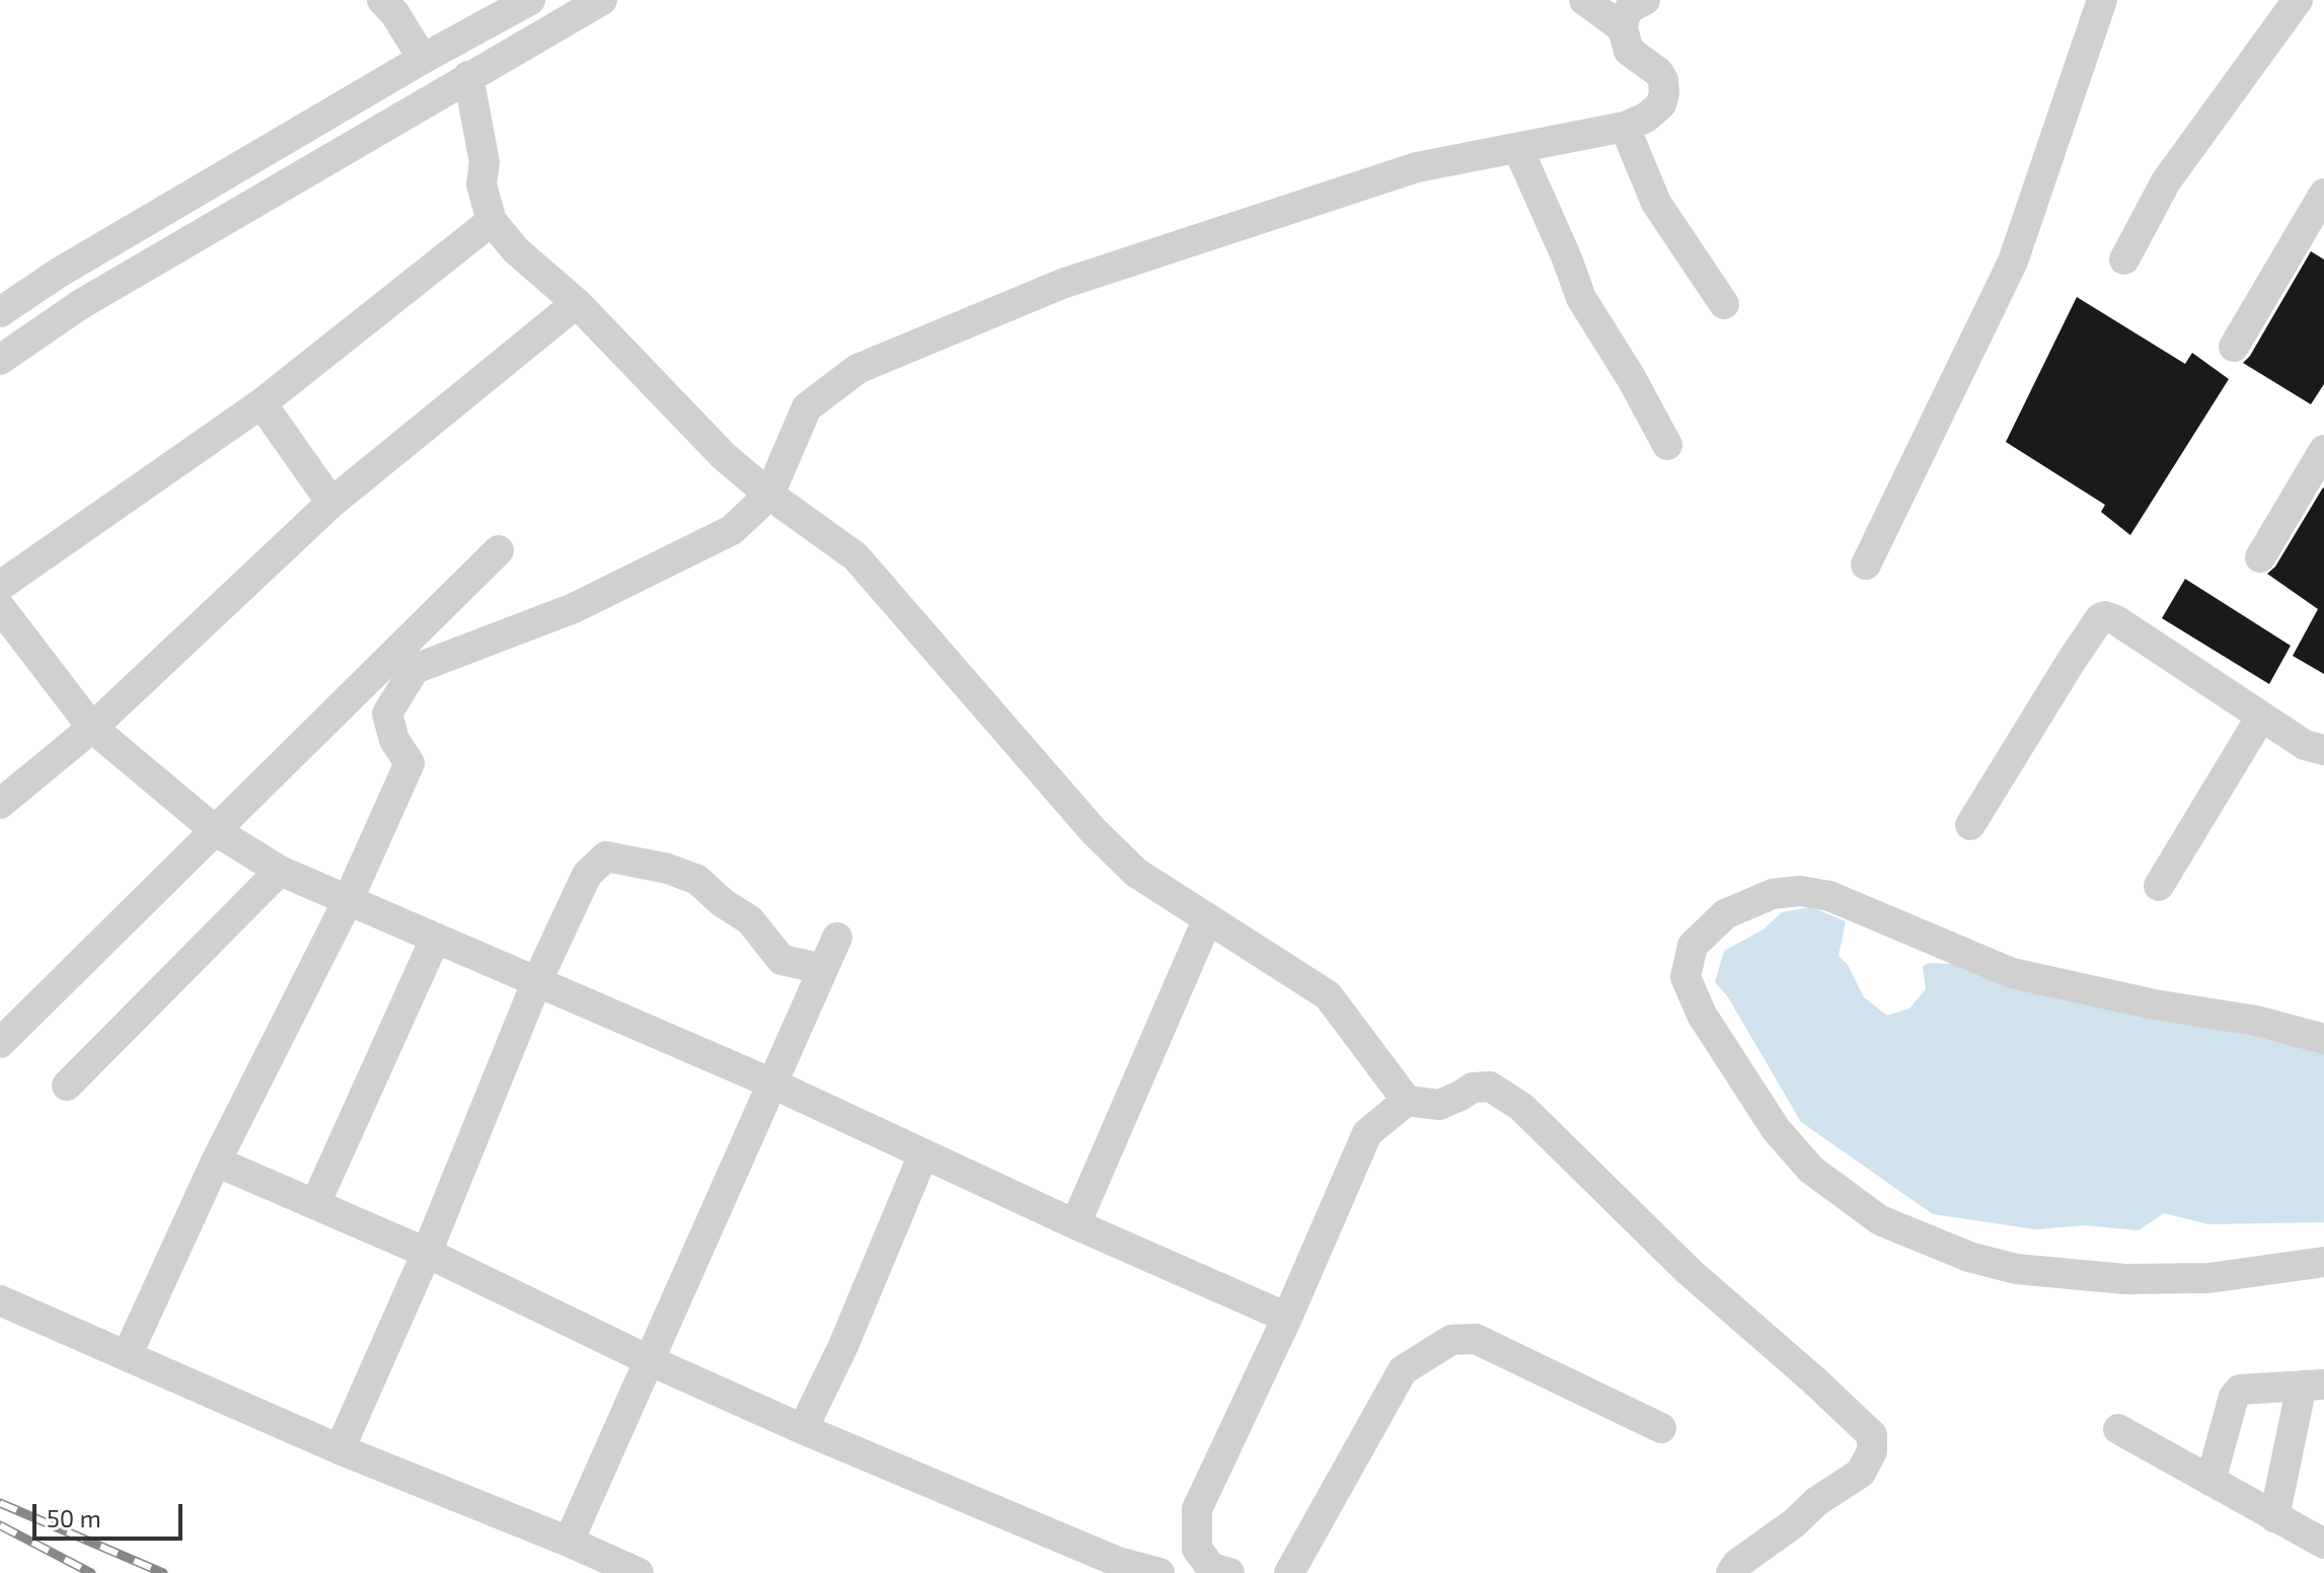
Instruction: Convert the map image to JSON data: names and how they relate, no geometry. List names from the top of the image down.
{
  "scale_bar": "50 m"
}
